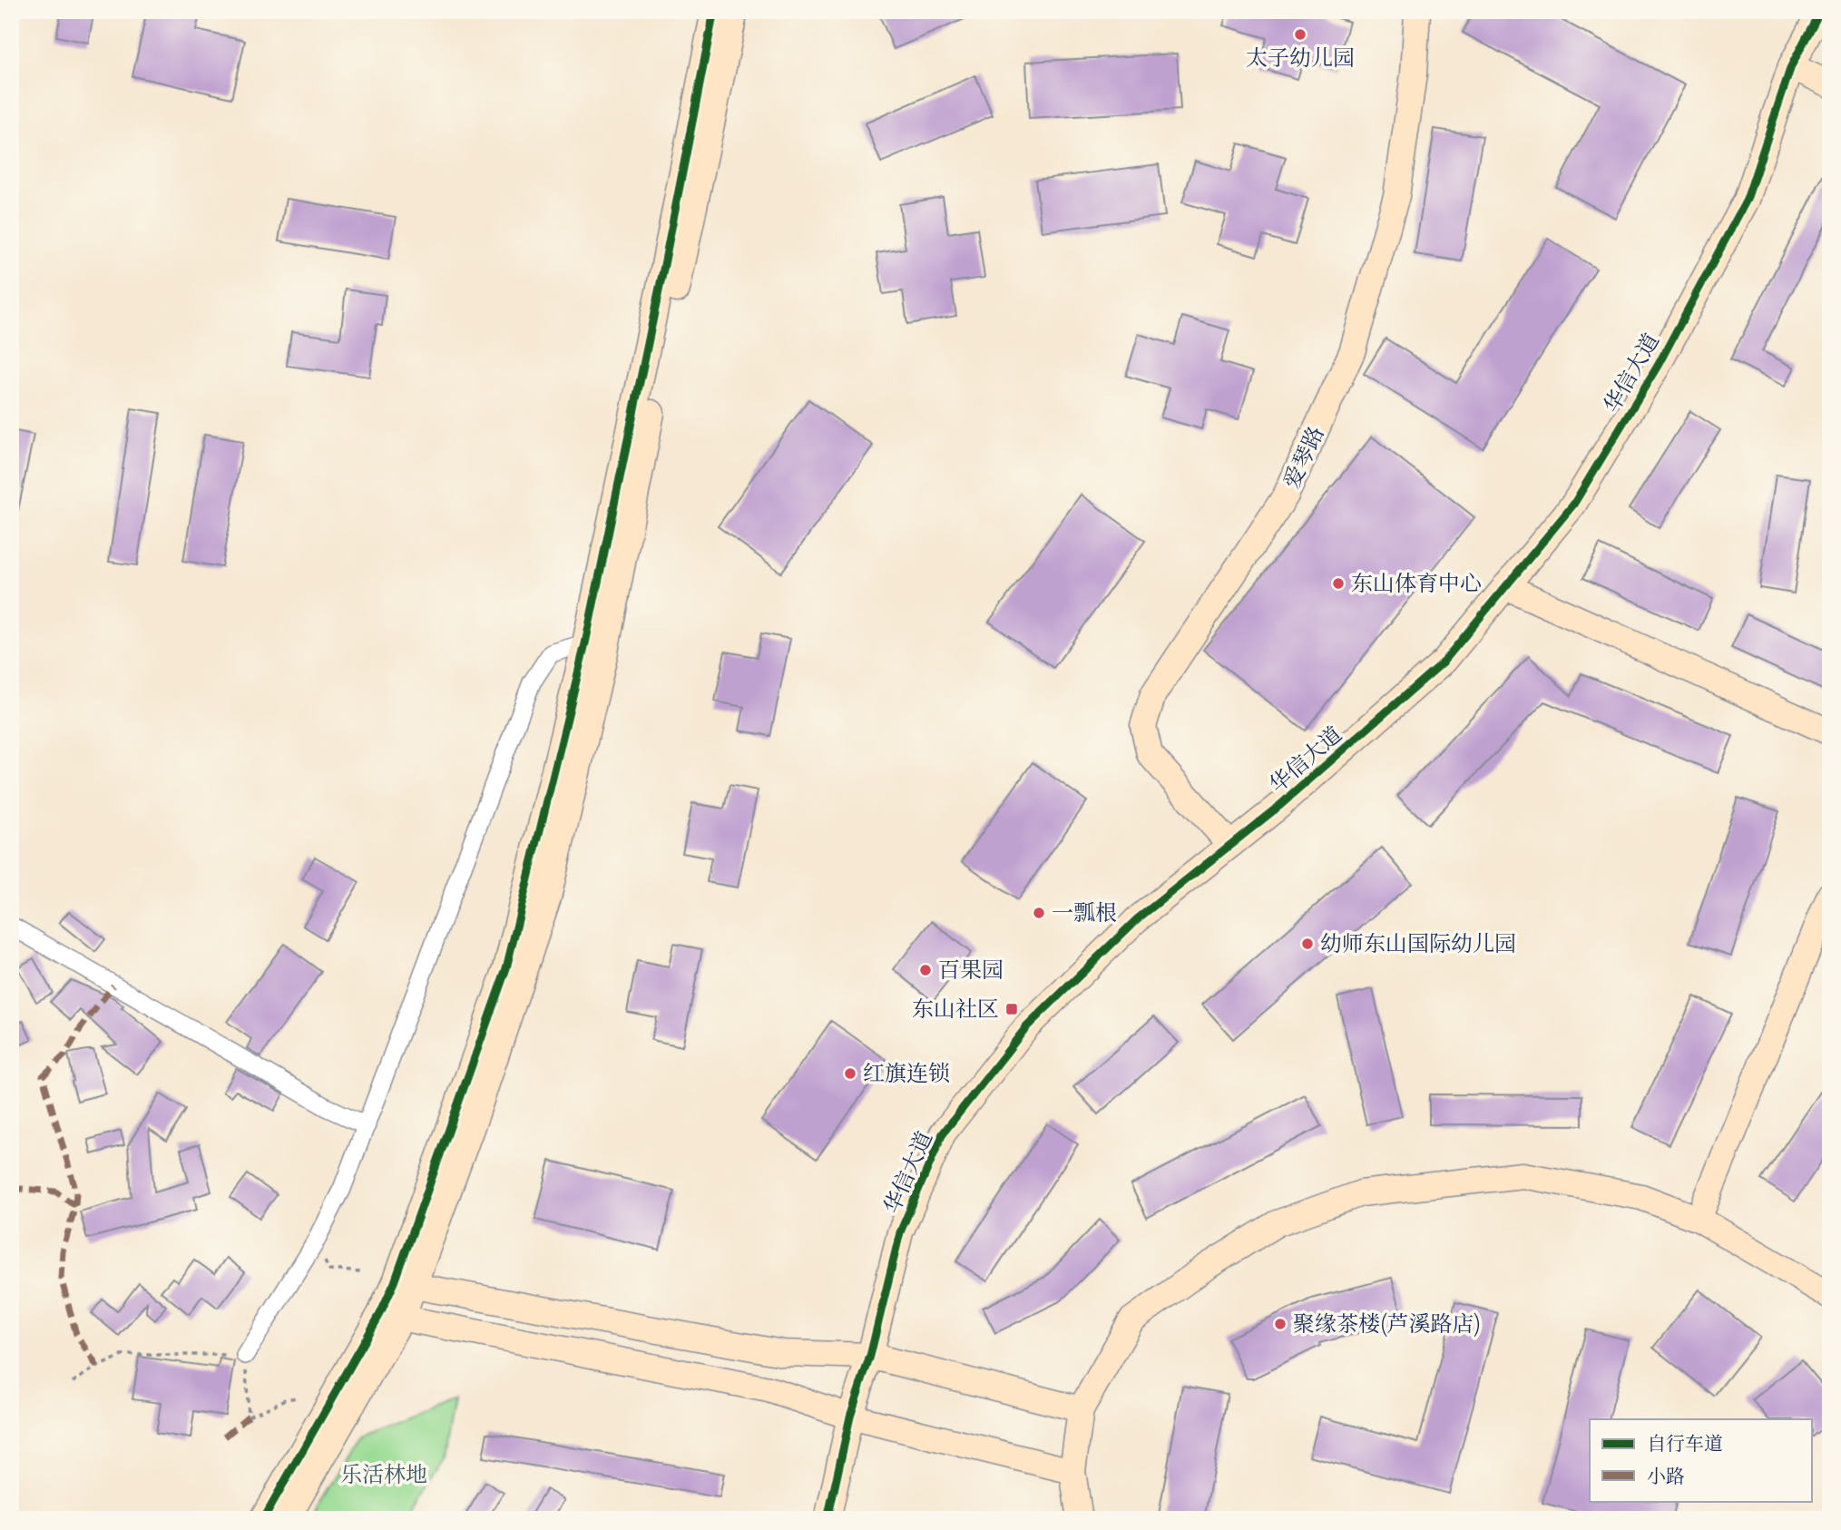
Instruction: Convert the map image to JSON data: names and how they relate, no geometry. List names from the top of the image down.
{
  "streets": {
    "street": ["华信大道", "爱琴路"]
  },
  "crossings": [
    ["华信大道", "爱琴路"]
  ],
  "parks": ["乐活林地"],
  "places": {
    "other": [
      "太子幼儿园",
      "东山体育中心",
      "一瓢根",
      "幼师东山国际幼儿园",
      "百果园",
      "红旗连锁",
      "聚缘茶楼(芦溪路店)"
    ],
    "transit": ["东山社区"]
  },
  "legend": ["自行车道", "小路"]
}
